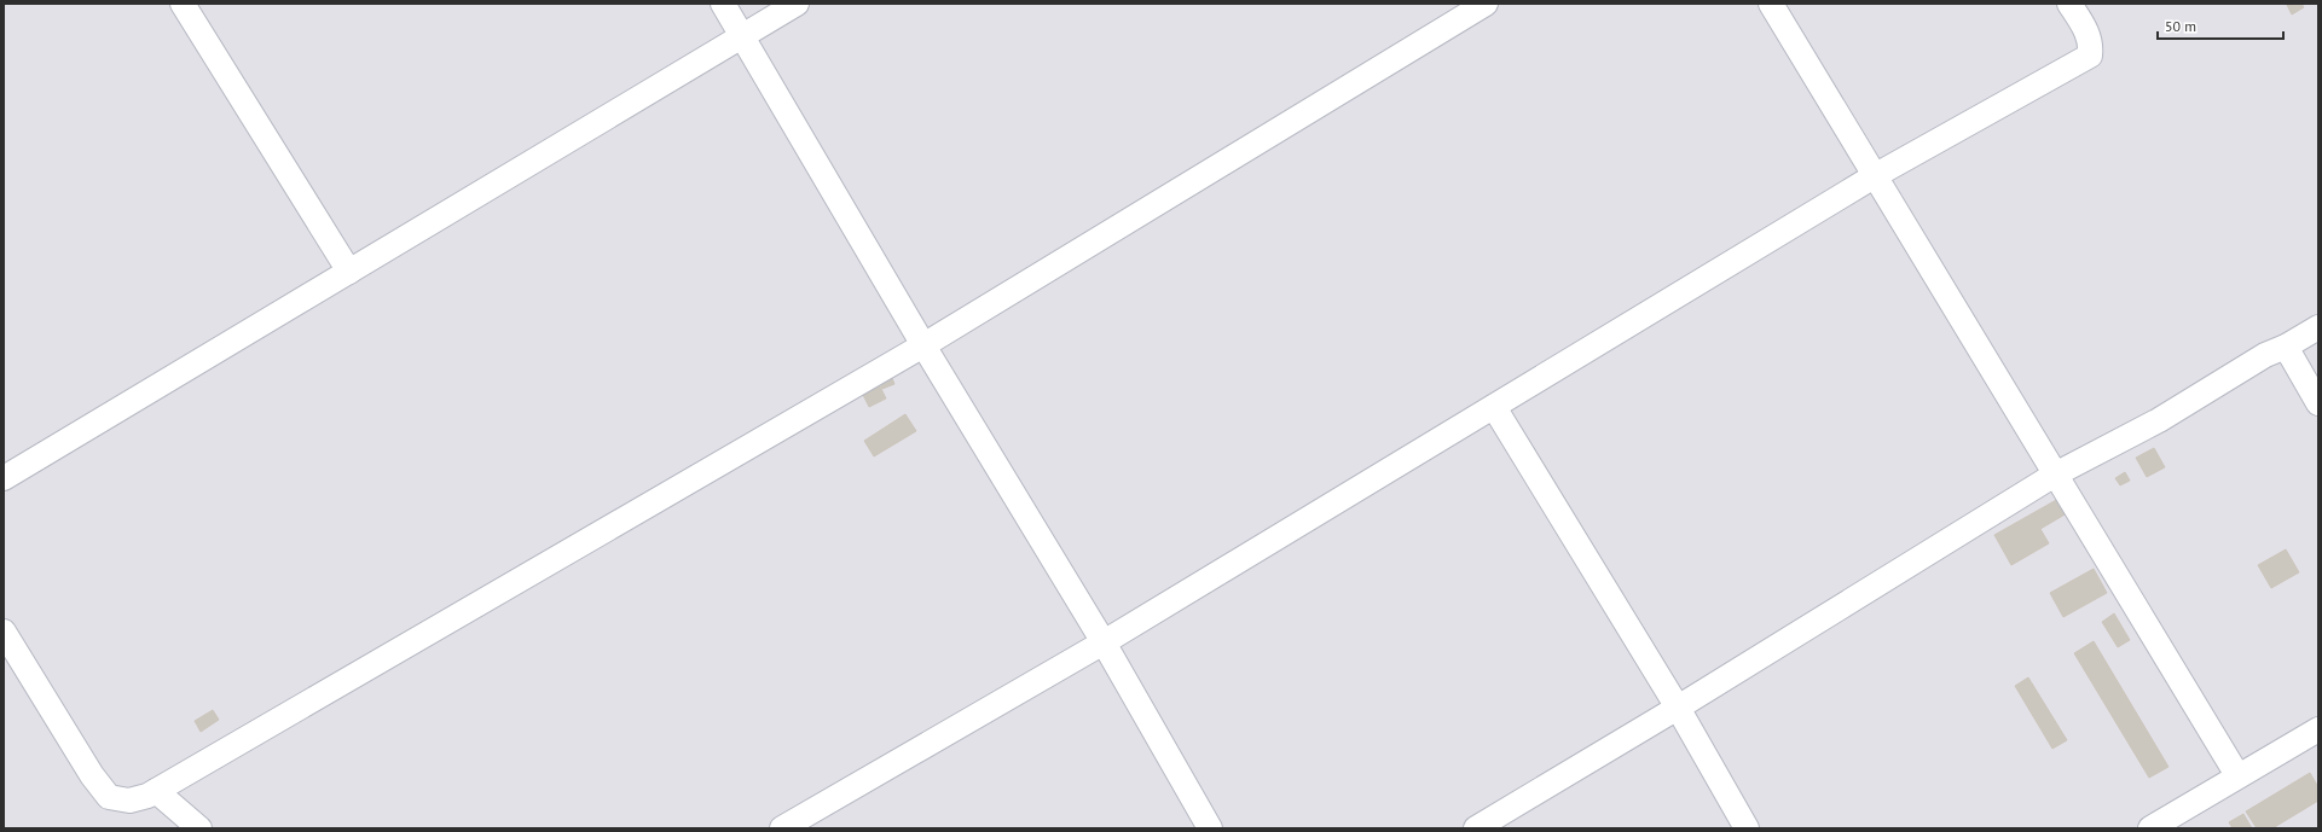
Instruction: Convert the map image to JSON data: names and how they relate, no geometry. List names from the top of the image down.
{
  "scale_bar": "50 m"
}
